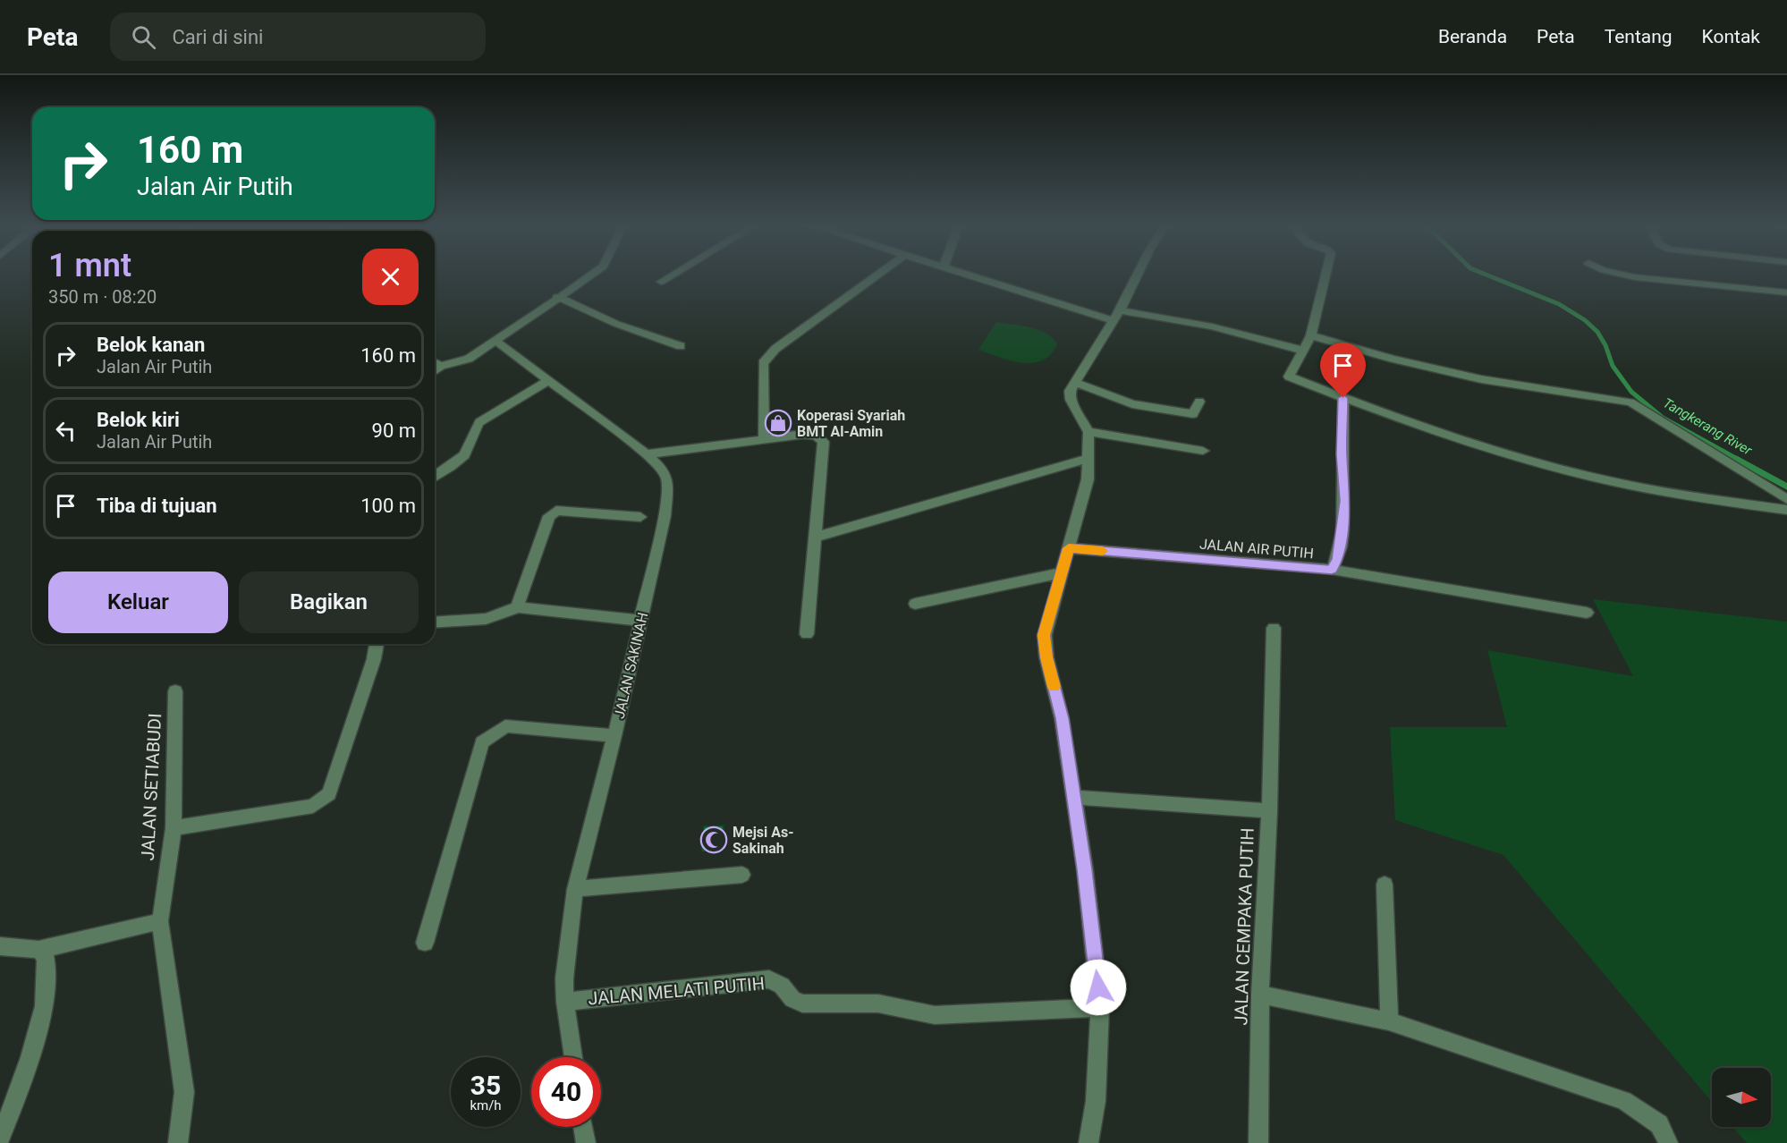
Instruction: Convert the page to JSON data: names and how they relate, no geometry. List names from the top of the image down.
{
  "streets": {
    "street": [
      "JALAN AIR PUTIH",
      "JALAN SAKINAH",
      "JALAN SETIABUDI",
      "JALAN CEMPAKA PUTIH",
      "JALAN MELATI PUTIH"
    ]
  },
  "crossings": [
    ["JALAN SAKINAH", "JALAN MELATI PUTIH"]
  ],
  "water": ["Tangkerang River"],
  "places": {
    "shop": ["Koperasi Syariah BMT Al-Amin"],
    "mosque": ["Mejsi As- Sakinah"]
  },
  "north": "right",
  "page": {
    "header": "Peta",
    "search": "Cari di sini",
    "nav": [
      "Beranda",
      "Peta",
      "Tentang",
      "Kontak"
    ],
    "turn": ["160 m", "Jalan Air Putih"],
    "heading": ["1 mnt", "350 m · 08:20"],
    "list": [
      {
        "name": "Belok kanan",
        "note": "Jalan Air Putih",
        "value": "160 m"
      },
      {
        "name": "Belok kiri",
        "note": "Jalan Air Putih",
        "value": "90 m"
      },
      {
        "name": "Tiba di tujuan",
        "value": "100 m"
      }
    ],
    "buttons": ["Keluar", "Bagikan"],
    "speed": "35 km/h",
    "limit": "40"
  }
}
